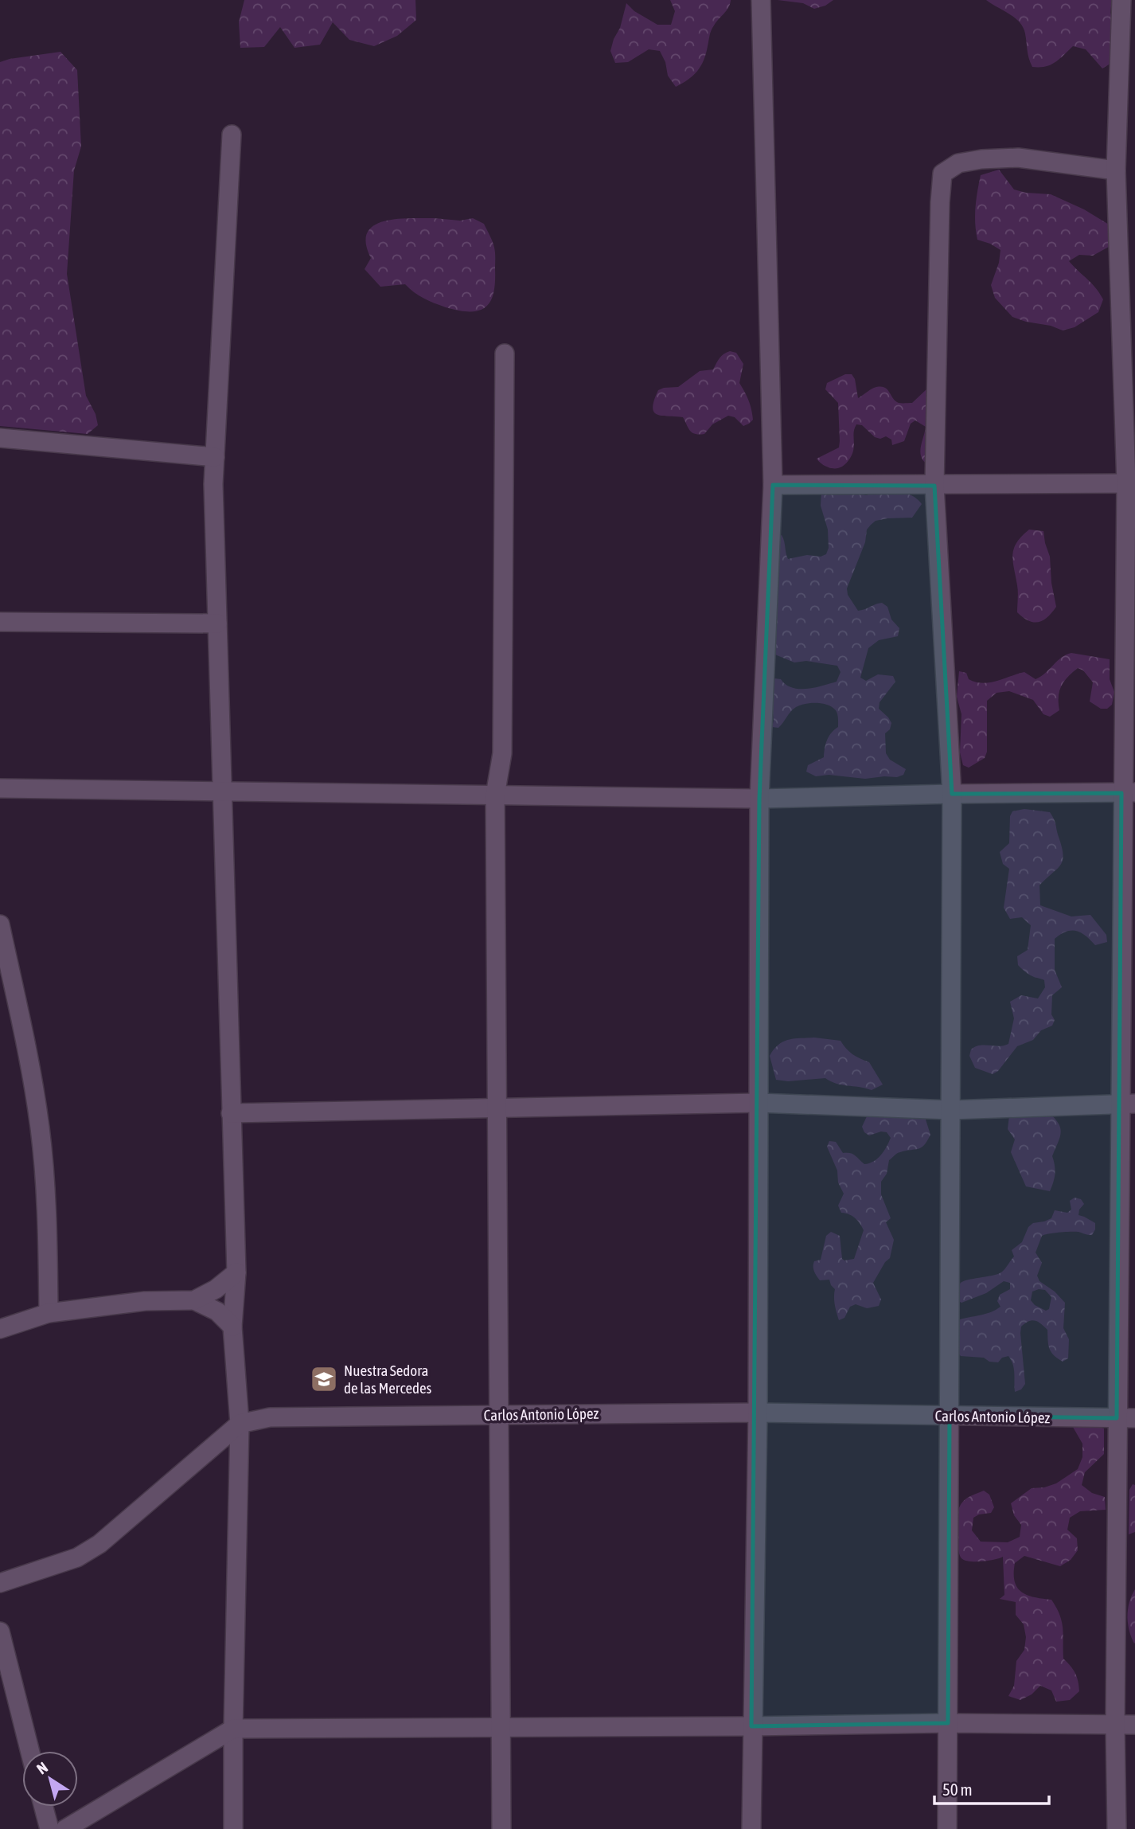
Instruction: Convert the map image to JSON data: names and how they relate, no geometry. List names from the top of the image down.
{
  "streets": {
    "street": ["Carlos Antonio López"]
  },
  "places": {
    "school or university": ["Nuestra Sedora de las Mercedes"]
  },
  "scale_bar": "50 m",
  "north": "top left"
}
